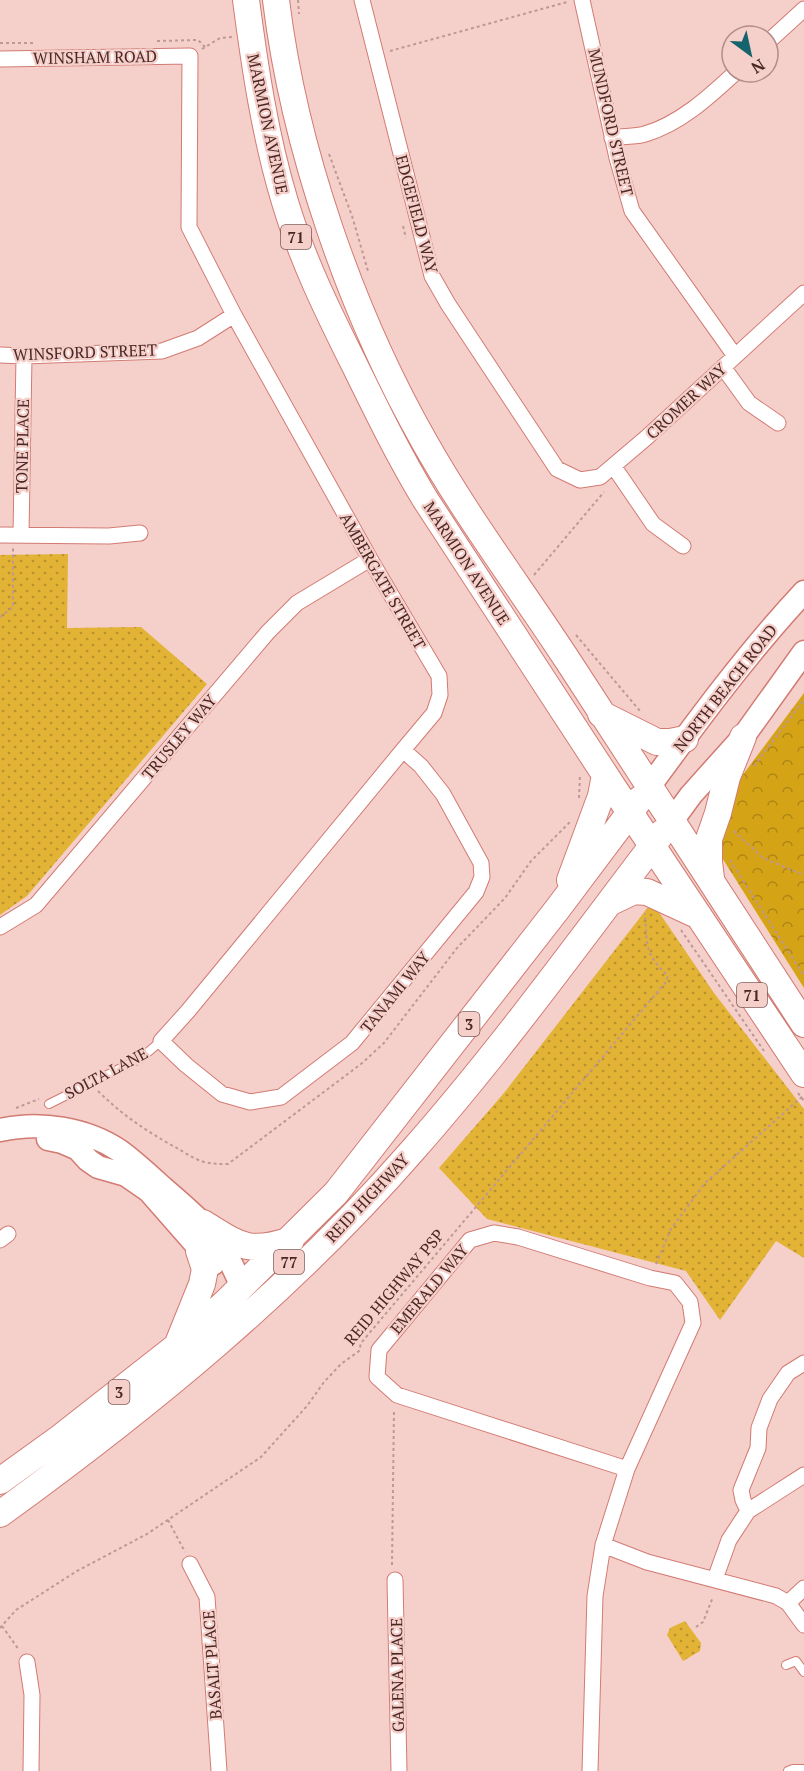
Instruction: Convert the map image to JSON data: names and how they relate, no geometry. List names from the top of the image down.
{
  "streets": {
    "highway": [
      "MARMION AVENUE",
      "71",
      "3",
      "REID HIGHWAY",
      "77"
    ],
    "main road": ["NORTH BEACH ROAD"],
    "street": [
      "WINSHAM ROAD",
      "MUNDFORD STREET",
      "EDGEFIELD WAY",
      "WINSFORD STREET",
      "CROMER WAY",
      "TONE PLACE",
      "AMBERGATE STREET",
      "TRUSLEY WAY",
      "TANAMI WAY",
      "EMERALD WAY",
      "BASALT PLACE",
      "GALENA PLACE"
    ],
    "lane": ["SOLTA LANE"],
    "path": ["REID HIGHWAY PSP"]
  },
  "crossings": [
    ["WINSHAM ROAD", "AMBERGATE STREET"],
    ["MUNDFORD STREET", "CROMER WAY"],
    ["MARMION AVENUE", "NORTH BEACH ROAD"],
    ["MARMION AVENUE", "REID HIGHWAY"],
    ["EDGEFIELD WAY", "CROMER WAY"],
    ["WINSFORD STREET", "TONE PLACE"],
    ["WINSFORD STREET", "AMBERGATE STREET"],
    ["AMBERGATE STREET", "TRUSLEY WAY"],
    ["AMBERGATE STREET", "TANAMI WAY"],
    ["AMBERGATE STREET", "SOLTA LANE"],
    ["NORTH BEACH ROAD", "REID HIGHWAY"],
    ["TANAMI WAY", "SOLTA LANE"],
    ["REID HIGHWAY", "77"]
  ],
  "north": "bottom right"
}
